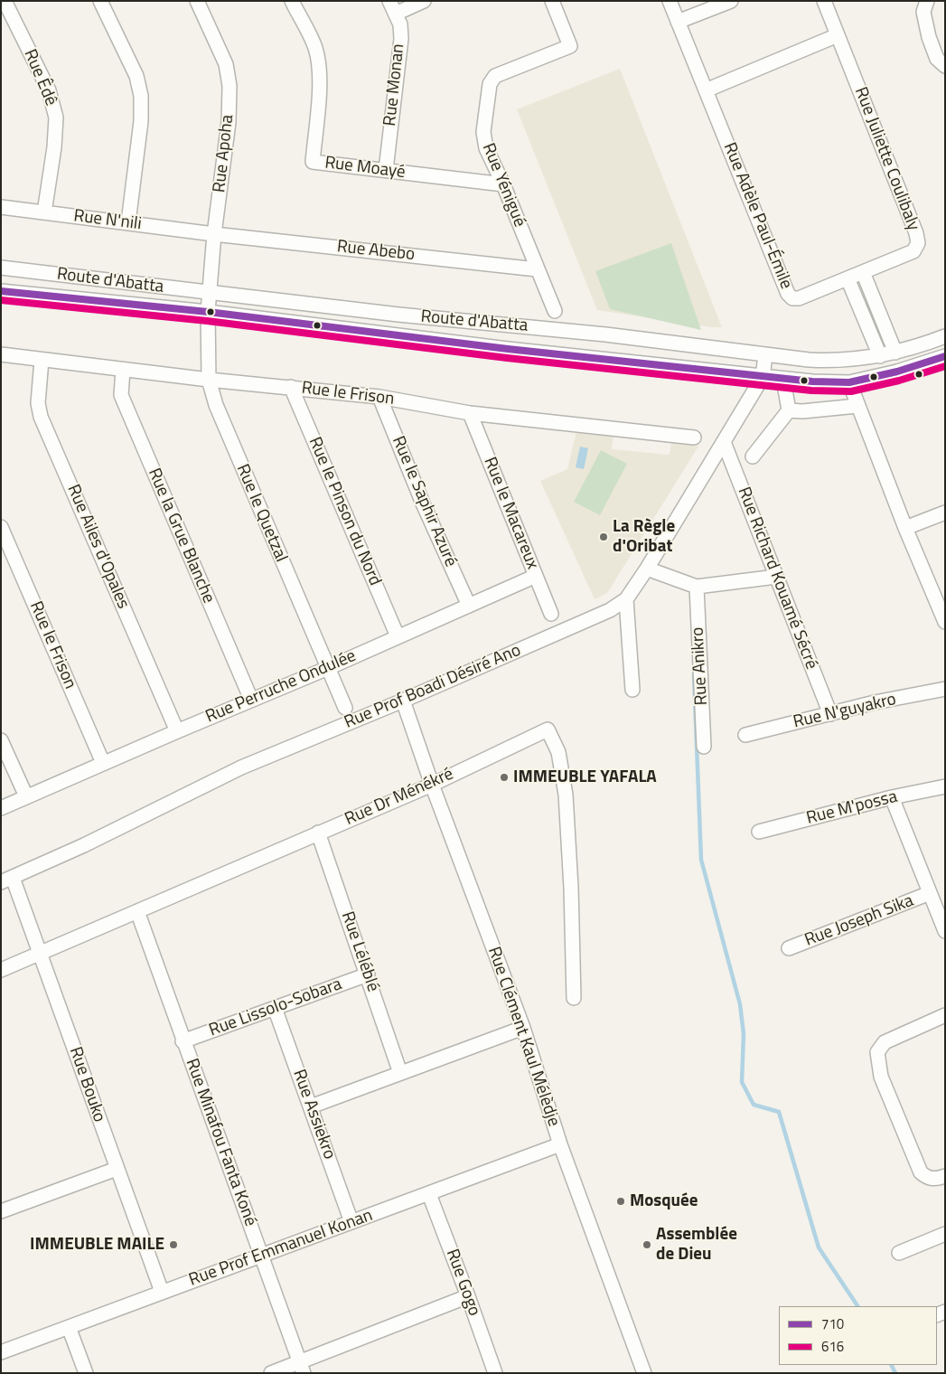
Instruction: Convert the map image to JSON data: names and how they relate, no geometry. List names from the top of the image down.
{
  "streets": {
    "street": [
      "Rue Êdê",
      "Rue Monan",
      "Rue Apoha",
      "Rue Juliette Coulibaly",
      "Rue Moayé",
      "Rue Yénigué",
      "Rue Adèle Paul-Émile",
      "Rue N'nili",
      "Rue Abebo",
      "Route d'Abatta",
      "Rue le Frison",
      "Rue le Saphir Azuré",
      "Rue le Pinson du Nord",
      "Rue le Quetzal",
      "Rue le Macareux",
      "Rue la Grue Blanche",
      "Rue Ailes d'Opales",
      "Rue Richard Kouamé Sécré",
      "Rue Anikro",
      "Rue Perruche Ondulée",
      "Rue Prof Boadi Désiré Ano",
      "Rue N'guyakro",
      "Rue Dr Ménékré",
      "Rue M'possa",
      "Rue Joseph Sika",
      "Rue Léléblé",
      "Rue Lissolo-Sobara",
      "Rue Clément Kaul Mélèdje",
      "Rue Bouko",
      "Rue Assiekro",
      "Rue Minafou Fanta Koné",
      "Rue Prof Emmanuel Konan",
      "Rue Gogo"
    ]
  },
  "crossings": [
    ["Rue Êdê", "Rue N'nili"],
    ["Rue Monan", "Rue Moayé"],
    ["Rue Apoha", "Rue N'nili"],
    ["Rue Apoha", "Rue Abebo"],
    ["Rue Apoha", "Route d'Abatta"],
    ["Rue Apoha", "Rue le Quetzal"],
    ["Rue Juliette Coulibaly", "Rue Adèle Paul-Émile"],
    ["Rue Moayé", "Rue Yénigué"],
    ["Rue Yénigué", "Rue Abebo"],
    ["Rue N'nili", "Rue Abebo"],
    ["Route d'Abatta", "Rue le Quetzal"],
    ["Route d'Abatta", "Rue Prof Boadi Désiré Ano"],
    ["Rue le Frison", "Rue le Saphir Azuré"],
    ["Rue le Frison", "Rue le Pinson du Nord"],
    ["Rue le Frison", "Rue le Quetzal"],
    ["Rue le Frison", "Rue le Macareux"],
    ["Rue le Frison", "Rue la Grue Blanche"],
    ["Rue le Frison", "Rue Ailes d'Opales"],
    ["Rue le Frison", "Rue Perruche Ondulée"],
    ["Rue le Saphir Azuré", "Rue Perruche Ondulée"],
    ["Rue le Pinson du Nord", "Rue Perruche Ondulée"],
    ["Rue le Quetzal", "Rue Perruche Ondulée"],
    ["Rue le Macareux", "Rue Perruche Ondulée"],
    ["Rue la Grue Blanche", "Rue Perruche Ondulée"],
    ["Rue Ailes d'Opales", "Rue Perruche Ondulée"],
    ["Rue Richard Kouamé Sécré", "Rue Prof Boadi Désiré Ano"],
    ["Rue Richard Kouamé Sécré", "Rue N'guyakro"],
    ["Rue Prof Boadi Désiré Ano", "Rue Clément Kaul Mélèdje"],
    ["Rue Prof Boadi Désiré Ano", "Rue Bouko"],
    ["Rue Dr Ménékré", "Rue Léléblé"],
    ["Rue Dr Ménékré", "Rue Clément Kaul Mélèdje"],
    ["Rue Dr Ménékré", "Rue Bouko"],
    ["Rue Dr Ménékré", "Rue Minafou Fanta Koné"],
    ["Rue Léléblé", "Rue Lissolo-Sobara"],
    ["Rue Lissolo-Sobara", "Rue Assiekro"],
    ["Rue Lissolo-Sobara", "Rue Minafou Fanta Koné"],
    ["Rue Clément Kaul Mélèdje", "Rue Prof Emmanuel Konan"],
    ["Rue Bouko", "Rue Prof Emmanuel Konan"],
    ["Rue Assiekro", "Rue Prof Emmanuel Konan"],
    ["Rue Minafou Fanta Koné", "Rue Prof Emmanuel Konan"],
    ["Rue Prof Emmanuel Konan", "Rue Gogo"]
  ],
  "places": [
    "La Règle d'Oribat",
    "IMMEUBLE YAFALA",
    "Mosquée",
    "IMMEUBLE MAILE",
    "Assemblée de Dieu"
  ],
  "lines": ["transit line 710", "transit line 616"],
  "legend": ["710", "616"]
}
